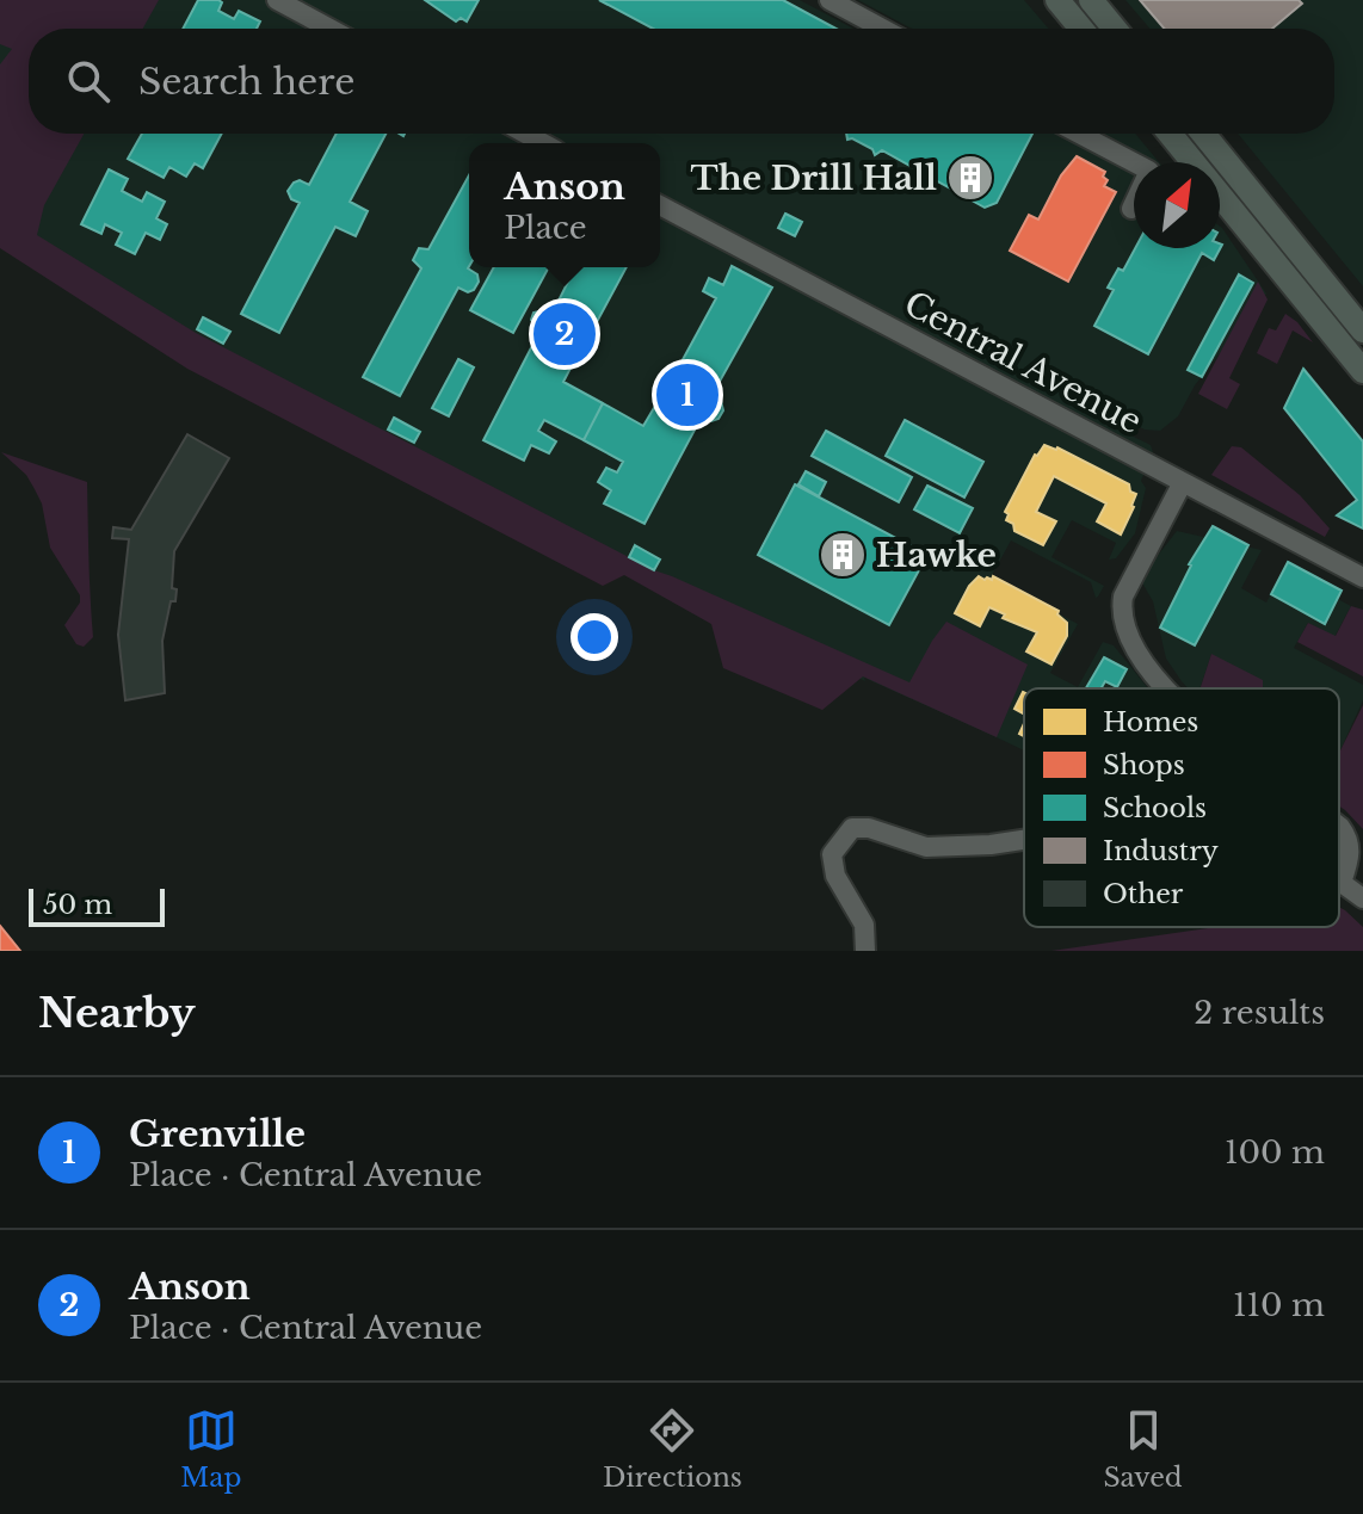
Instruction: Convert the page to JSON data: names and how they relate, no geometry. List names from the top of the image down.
{
  "streets": {
    "street": ["Central Avenue"]
  },
  "places": {
    "building": ["The Drill Hall", "Hawke"]
  },
  "legend": [
    "Homes",
    "Shops",
    "Schools",
    "Industry",
    "Other"
  ],
  "scale_bar": "50 m",
  "north": "top right",
  "page": {
    "search": "Search here",
    "popup": ["Anson", "Place"],
    "pins": ["2", "1"],
    "scale": "50 m",
    "heading": ["Nearby", "2 results"],
    "list": [
      {
        "mark": "1",
        "name": "Grenville",
        "note": "Place · Central Avenue",
        "value": "100 m"
      },
      {
        "mark": "2",
        "name": "Anson",
        "note": "Place · Central Avenue",
        "value": "110 m"
      }
    ],
    "nav": ["Map", "Directions", "Saved"]
  }
}
